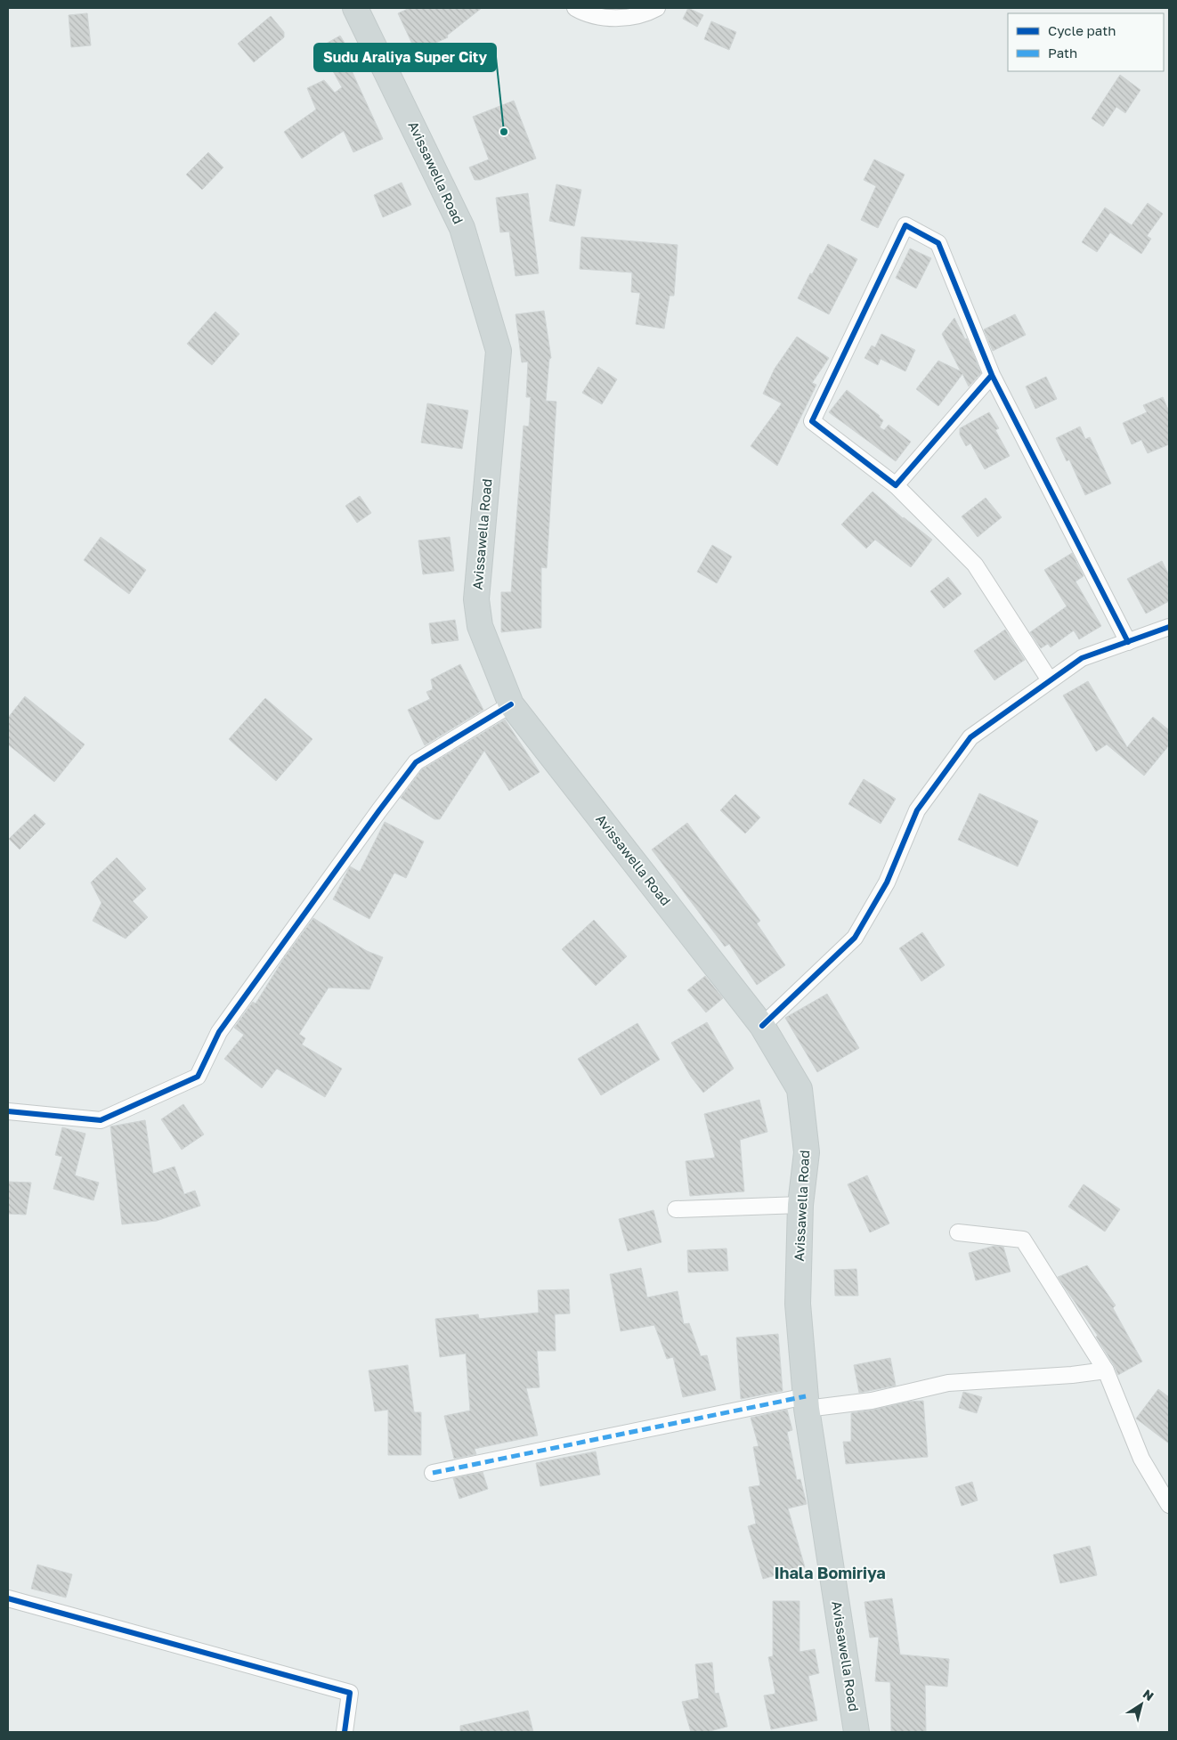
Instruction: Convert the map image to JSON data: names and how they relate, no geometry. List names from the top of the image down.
{
  "streets": {
    "main road": ["Avissawella Road"]
  },
  "districts": ["Ihala Bomiriya"],
  "places": ["Sudu Araliya Super City"],
  "legend": ["Cycle path", "Path"],
  "north": "top right"
}
